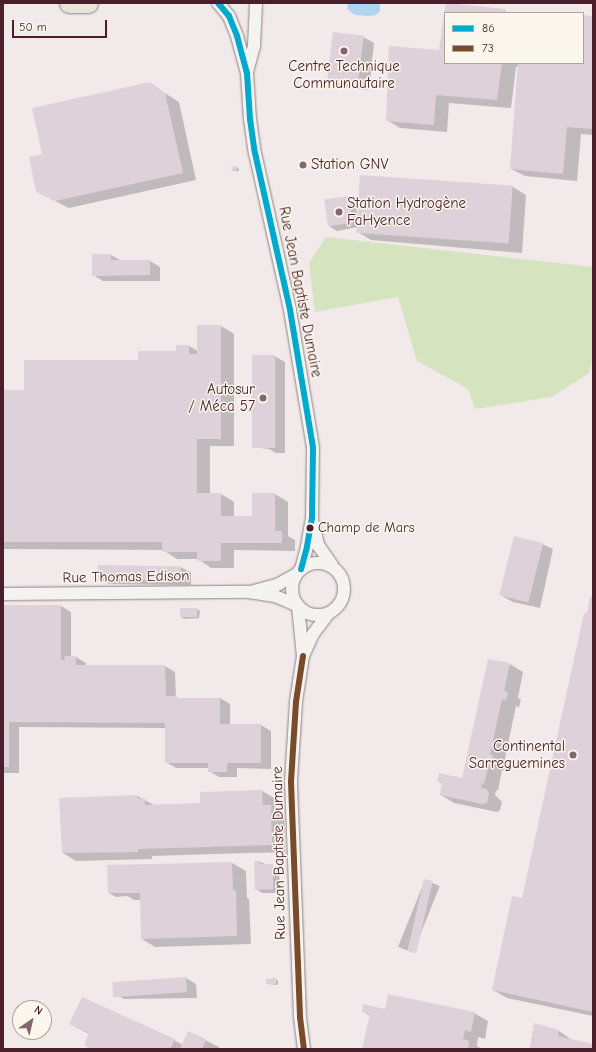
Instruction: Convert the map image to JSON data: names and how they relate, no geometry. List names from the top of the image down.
{
  "streets": {
    "street": ["Rue Jean Baptiste Dumaire", "Rue Thomas Edison"]
  },
  "crossings": [
    ["Rue Jean Baptiste Dumaire", "Rue Thomas Edison"]
  ],
  "places": [
    "Centre Technique Communautaire",
    "Station GNV",
    "Station Hydrogène FaHyence",
    "Autosur / Méca 57",
    "Champ de Mars",
    "Continental Sarreguemines"
  ],
  "lines": ["transit line 86", "transit line 73"],
  "legend": ["86", "73"],
  "scale_bar": "50 m",
  "north": "top right"
}
